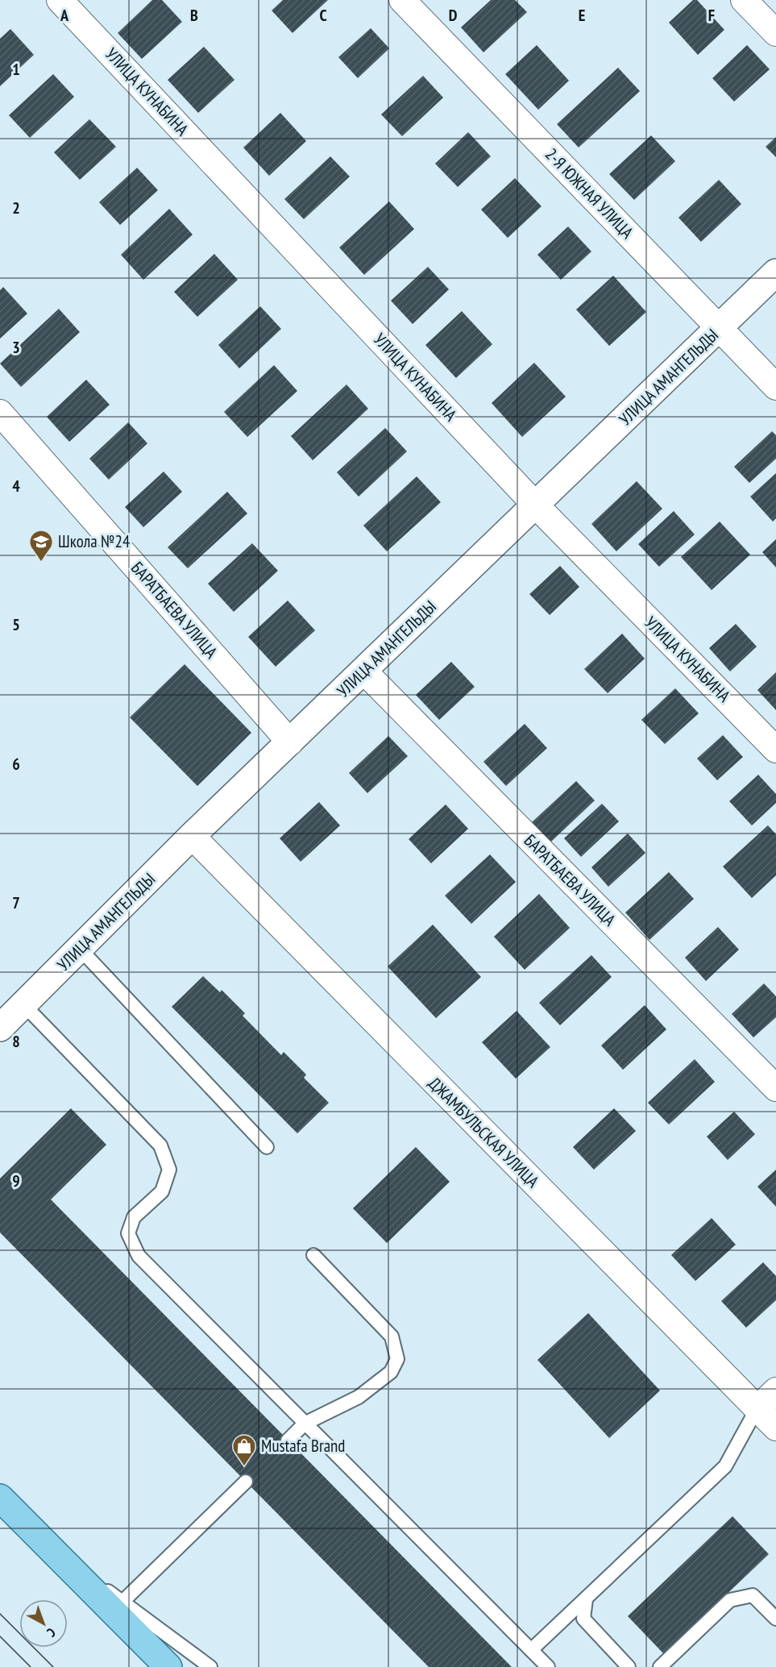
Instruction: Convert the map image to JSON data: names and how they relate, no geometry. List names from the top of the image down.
{
  "streets": {
    "street": [
      "УЛИЦА КУНАБИНА",
      "2-Я ЮЖНАЯ УЛИЦА",
      "УЛИЦА АМАНГЕЛЬДЫ",
      "БАРАТБАЕВА УЛИЦА",
      "ДЖАМБУЛЬСКАЯ УЛИЦА"
    ]
  },
  "crossings": [
    ["УЛИЦА КУНАБИНА", "УЛИЦА АМАНГЕЛЬДЫ"],
    ["2-Я ЮЖНАЯ УЛИЦА", "УЛИЦА АМАНГЕЛЬДЫ"],
    ["УЛИЦА АМАНГЕЛЬДЫ", "БАРАТБАЕВА УЛИЦА"],
    ["УЛИЦА АМАНГЕЛЬДЫ", "ДЖАМБУЛЬСКАЯ УЛИЦА"]
  ],
  "places": {
    "school or university": ["Школа №24"],
    "shop": ["Mustafa Brand"]
  },
  "north": "bottom right",
  "grid": {
    "columns": [
      "A",
      "B",
      "C",
      "D",
      "E",
      "F"
    ],
    "rows": [
      "1",
      "2",
      "3",
      "4",
      "5",
      "6",
      "7",
      "8",
      "9"
    ]
  }
}
